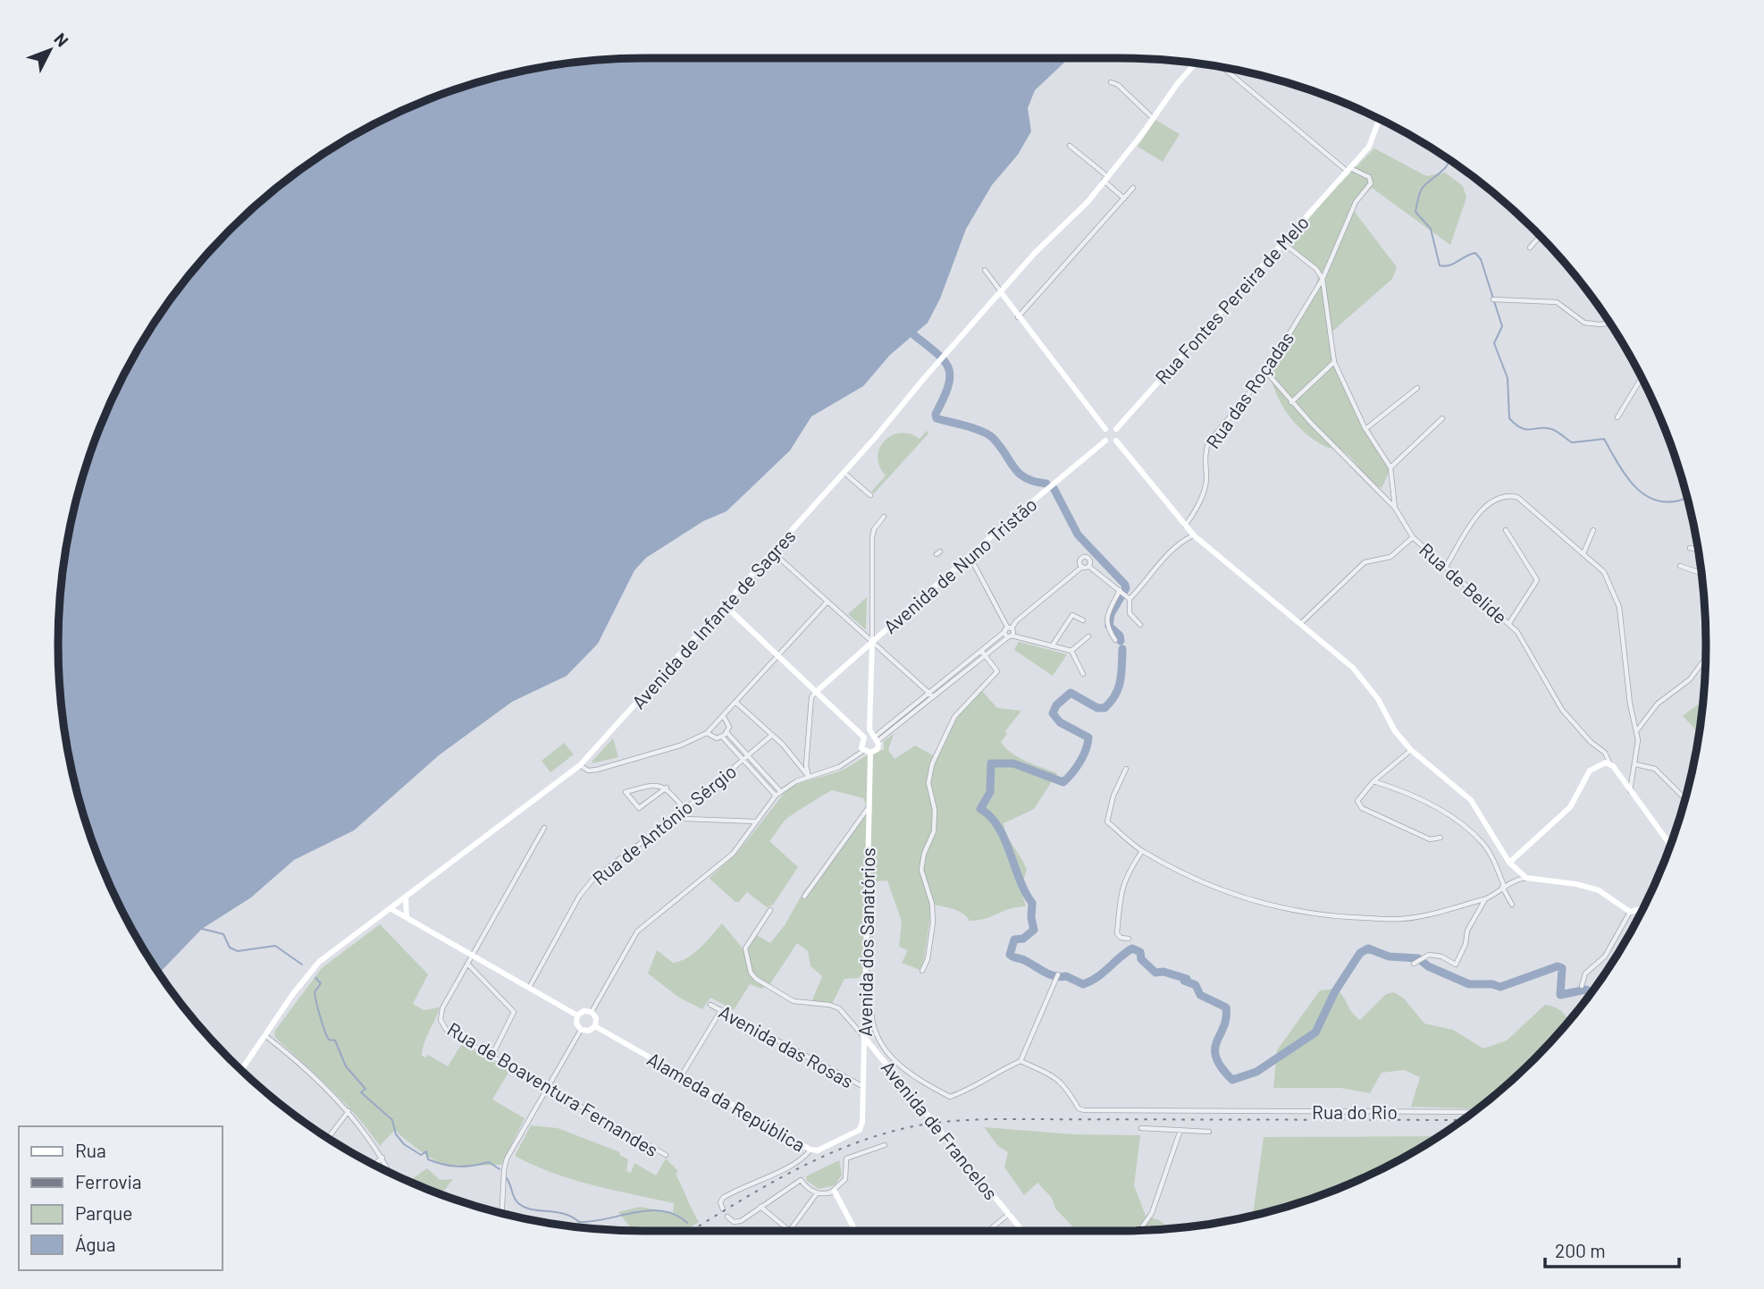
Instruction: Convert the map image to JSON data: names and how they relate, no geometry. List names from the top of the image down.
{
  "streets": {
    "main road": [
      "Rua Fontes Pereira de Melo",
      "Avenida de Nuno Tristão",
      "Avenida de Infante de Sagres",
      "Avenida dos Sanatórios",
      "Alameda da República",
      "Avenida de Francelos"
    ],
    "street": [
      "Rua das Roçadas",
      "Rua de Belide",
      "Rua de António Sérgio",
      "Avenida das Rosas",
      "Rua de Boaventura Fernandes",
      "Rua do Rio"
    ]
  },
  "crossings": [
    ["Rua Fontes Pereira de Melo", "Rua das Roçadas"],
    ["Rua Fontes Pereira de Melo", "Avenida de Nuno Tristão"],
    ["Rua das Roçadas", "Rua de Belide"],
    ["Avenida dos Sanatórios", "Avenida das Rosas"],
    ["Avenida dos Sanatórios", "Alameda da República"],
    ["Avenida dos Sanatórios", "Avenida de Francelos"]
  ],
  "legend": [
    "Rua",
    "Ferrovia",
    "Parque",
    "Água"
  ],
  "scale_bar": "200 m",
  "north": "top right"
}
